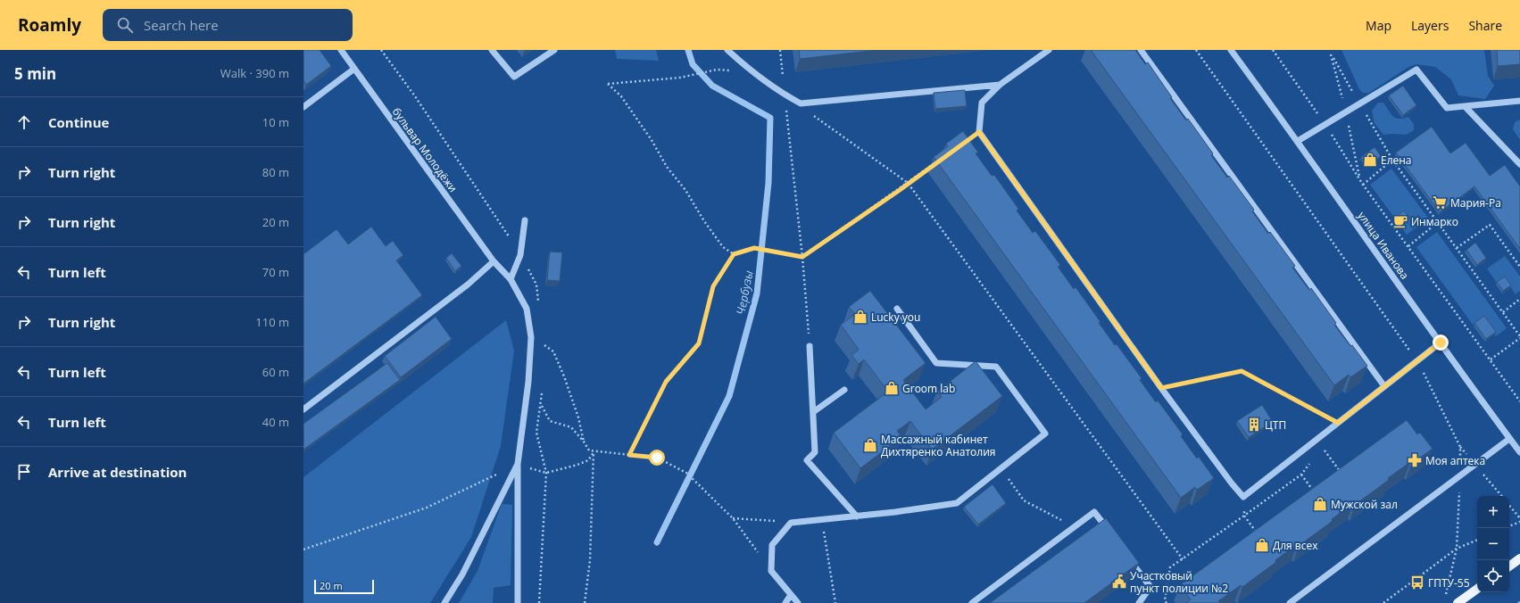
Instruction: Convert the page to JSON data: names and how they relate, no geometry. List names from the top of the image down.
{
  "streets": {
    "street": ["бульвар Молодёжи", "улица Иванова"]
  },
  "water": ["Чербузы"],
  "places": {
    "shop": [
      "Елена",
      "Lucky you",
      "Groom lab",
      "Массажный кабинет Дихтяренко Анатолия",
      "Мужской зал",
      "Для всех"
    ],
    "supermarket": ["Мария-Ра"],
    "cafe": ["Инмарко"],
    "building": ["ЦТП"],
    "pharmacy": ["Моя аптека"],
    "public building": ["Участковый пункт полиции №2"],
    "bus stop": ["ГПТУ-55"]
  },
  "scale_bar": "20 m",
  "page": {
    "header": "Roamly",
    "search": "Search here",
    "nav": ["Map", "Layers", "Share"],
    "heading": ["5 min", "Walk · 390 m"],
    "list": [
      ["Continue", "10 m"],
      ["Turn right", "80 m"],
      ["Turn right", "20 m"],
      ["Turn left", "70 m"],
      ["Turn right", "110 m"],
      ["Turn left", "60 m"],
      ["Turn left", "40 m"],
      "Arrive at destination"
    ],
    "map_buttons": ["+", "−"],
    "scale": "20 m"
  }
}
